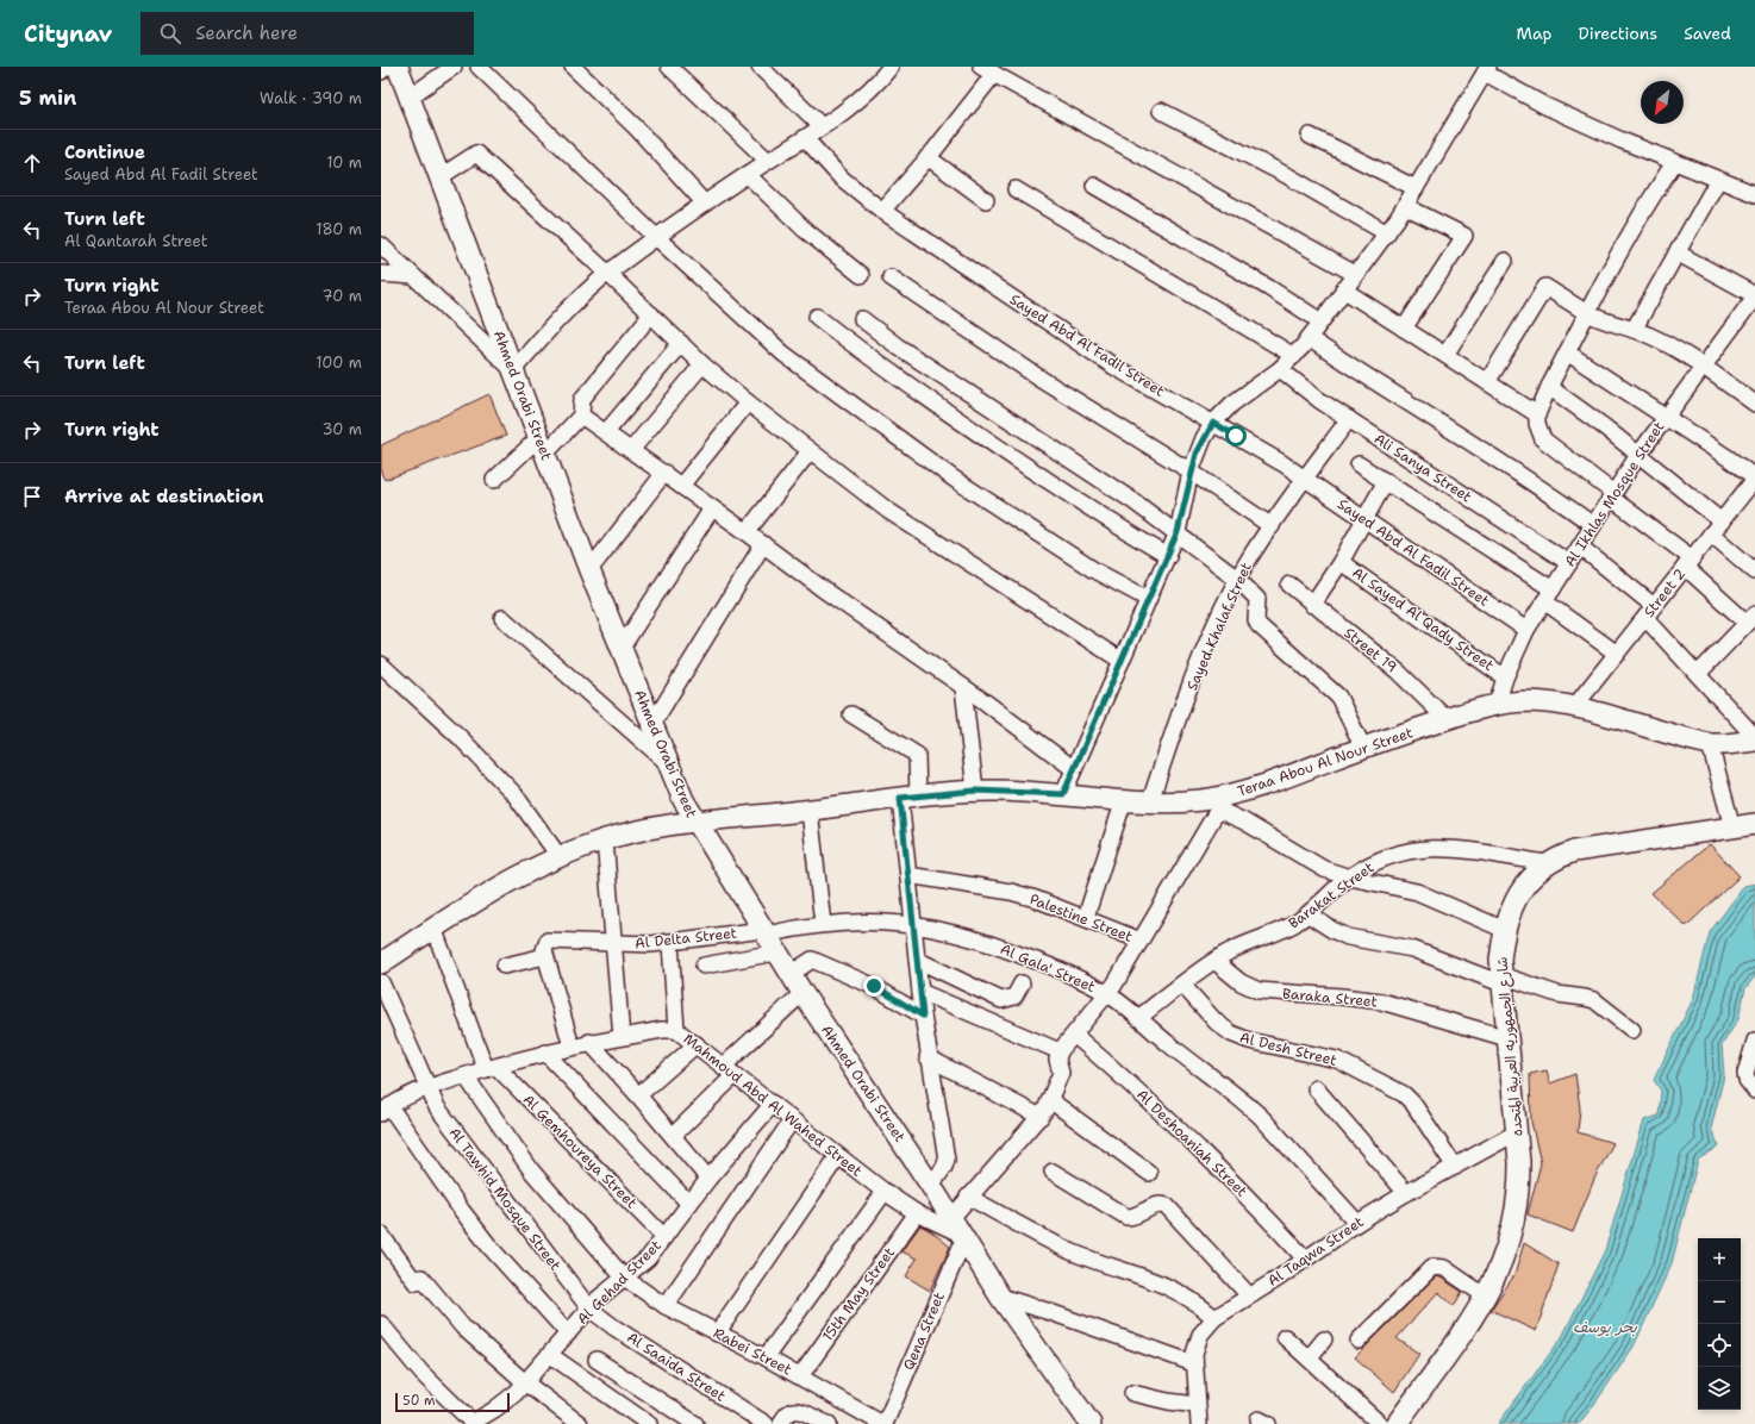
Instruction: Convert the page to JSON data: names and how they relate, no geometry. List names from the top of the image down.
{
  "streets": {
    "street": [
      "Sayed Abd Al Fadil Street",
      "Ahmed Orabi Street",
      "Ali Sanya Street",
      "Al Ikhlas Mosque Street",
      "Street 2",
      "Al Sayed Al Qady Street",
      "Sayed Khalaf Street",
      "Street 19",
      "Teraa Abou Al Nour Street",
      "Barakat Street",
      "Palestine Street",
      "Al Delta Street",
      "Al Gala' Street",
      "Baraka Street",
      "شارع الجمهوريه العربية المتحده",
      "Al Desh Street",
      "Mahmoud Abd Al Wahed Street",
      "Al Deshoaniah Street",
      "Al Gemhoureya Street",
      "Al Tawhid Mosque Street",
      "Al Taqwa Street",
      "Al Gehad Street",
      "15th May Street",
      "Qena Street",
      "Rabei Street",
      "Al Saaida Street"
    ]
  },
  "crossings": [
    ["Sayed Abd Al Fadil Street", "Al Ikhlas Mosque Street"],
    ["Sayed Abd Al Fadil Street", "Sayed Khalaf Street"],
    ["Ahmed Orabi Street", "Teraa Abou Al Nour Street"],
    ["Ahmed Orabi Street", "Al Delta Street"],
    ["Ahmed Orabi Street", "Al Gala' Street"],
    ["Ahmed Orabi Street", "Mahmoud Abd Al Wahed Street"],
    ["Ahmed Orabi Street", "Qena Street"],
    ["Ali Sanya Street", "Al Ikhlas Mosque Street"],
    ["Ali Sanya Street", "Sayed Khalaf Street"],
    ["Al Ikhlas Mosque Street", "Al Sayed Al Qady Street"],
    ["Al Ikhlas Mosque Street", "Teraa Abou Al Nour Street"],
    ["Street 2", "Teraa Abou Al Nour Street"],
    ["Sayed Khalaf Street", "Teraa Abou Al Nour Street"],
    ["Street 19", "Teraa Abou Al Nour Street"],
    ["Barakat Street", "Al Gala' Street"],
    ["Barakat Street", "Baraka Street"],
    ["Barakat Street", "شارع الجمهوريه العربية المتحده"],
    ["Barakat Street", "Al Desh Street"],
    ["Al Delta Street", "Al Gala' Street"],
    ["Al Gala' Street", "Al Taqwa Street"],
    ["Baraka Street", "شارع الجمهوريه العربية المتحده"],
    ["شارع الجمهوريه العربية المتحده", "Al Taqwa Street"],
    ["Al Desh Street", "Al Taqwa Street"],
    ["Mahmoud Abd Al Wahed Street", "Al Gemhoureya Street"],
    ["Mahmoud Abd Al Wahed Street", "Al Tawhid Mosque Street"],
    ["Mahmoud Abd Al Wahed Street", "Al Gehad Street"],
    ["Mahmoud Abd Al Wahed Street", "15th May Street"],
    ["Mahmoud Abd Al Wahed Street", "Qena Street"],
    ["Mahmoud Abd Al Wahed Street", "Rabei Street"],
    ["Al Deshoaniah Street", "Al Taqwa Street"],
    ["Al Gemhoureya Street", "Al Gehad Street"],
    ["Al Tawhid Mosque Street", "Al Gehad Street"],
    ["Al Tawhid Mosque Street", "Al Saaida Street"],
    ["Al Gehad Street", "Rabei Street"],
    ["Al Gehad Street", "Al Saaida Street"],
    ["15th May Street", "Rabei Street"],
    ["Qena Street", "Rabei Street"]
  ],
  "water": ["بحر يوسف"],
  "scale_bar": "50 m",
  "north": "bottom left",
  "page": {
    "header": "Citynav",
    "search": "Search here",
    "nav": ["Map", "Directions", "Saved"],
    "heading": ["5 min", "Walk · 390 m"],
    "list": [
      ["Continue", "Sayed Abd Al Fadil Street", "10 m"],
      ["Turn left", "Al Qantarah Street", "180 m"],
      ["Turn right", "Teraa Abou Al Nour Street", "70 m"],
      ["Turn left", "100 m"],
      ["Turn right", "30 m"],
      "Arrive at destination"
    ],
    "map_buttons": ["+", "−"],
    "scale": "50 m"
  }
}
